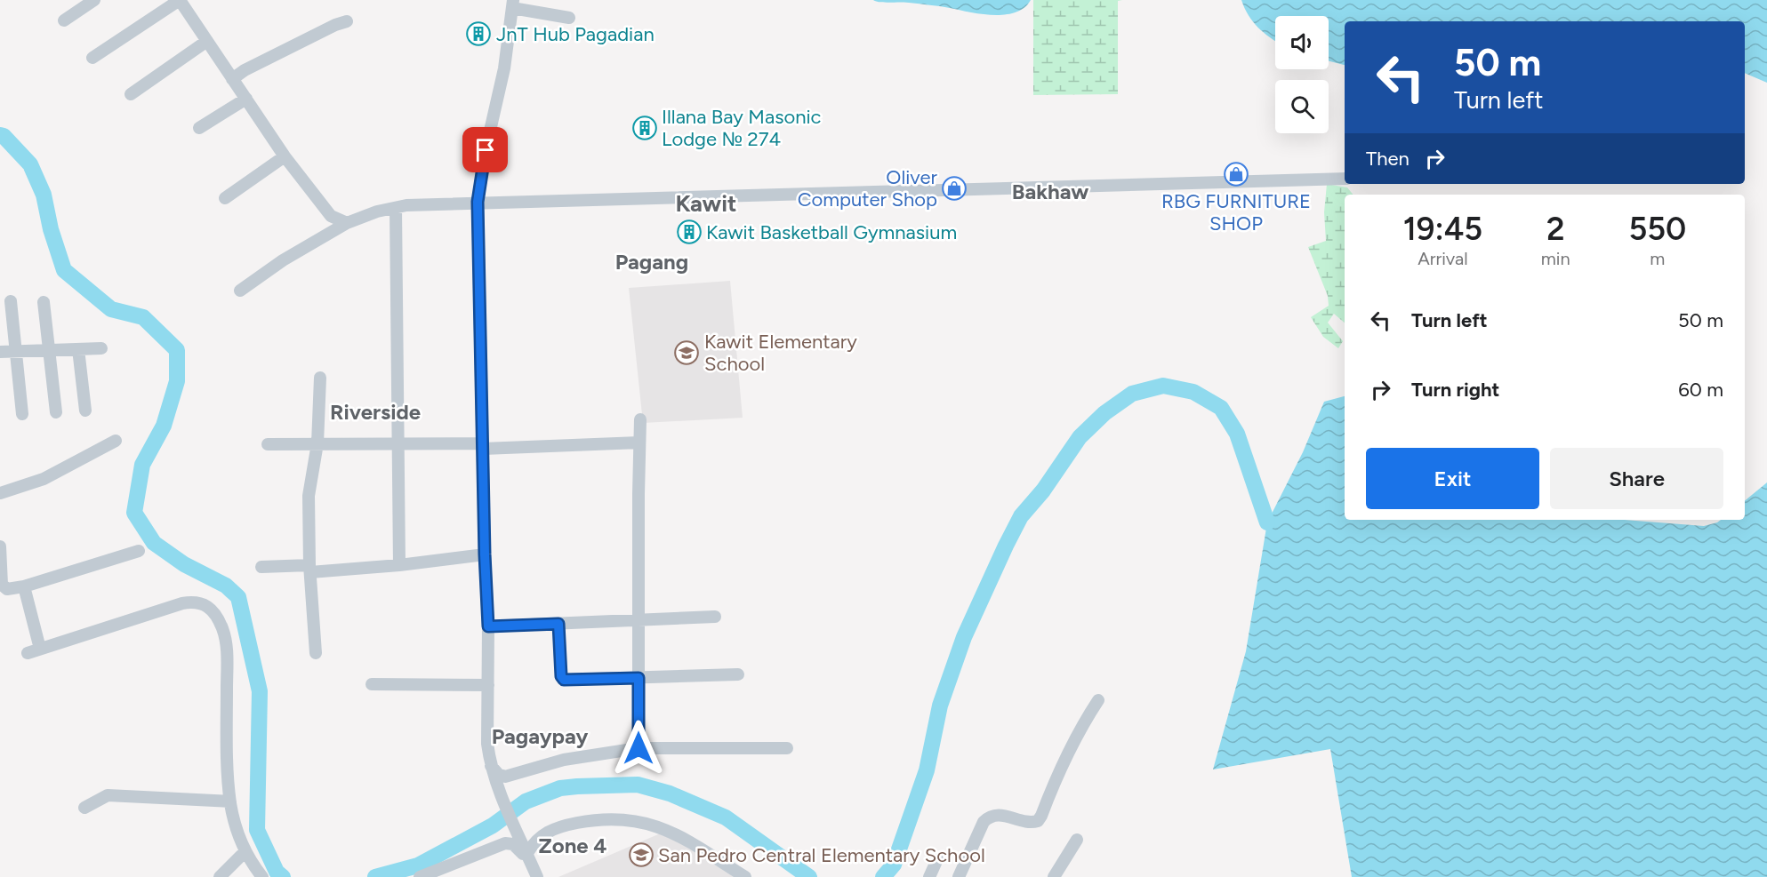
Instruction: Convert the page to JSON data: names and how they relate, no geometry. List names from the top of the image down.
{
  "districts": [
    "Bakhaw",
    "Kawit",
    "Pagang",
    "Riverside",
    "Pagaypay",
    "Zone 4"
  ],
  "places": {
    "building": ["JnT Hub Pagadian", "Illana Bay Masonic Lodge № 274", "Kawit Basketball Gymnasium"],
    "shop": ["RBG FURNITURE SHOP", "Oliver Computer Shop"],
    "school or university": ["Kawit Elementary School", "San Pedro Central Elementary School"]
  },
  "page": {
    "turn": ["50 m", "Turn left"],
    "then": "Then",
    "eta": [
      "19:45",
      "Arrival",
      "2",
      "min",
      "550",
      "m"
    ],
    "list": [
      {
        "name": "Turn left",
        "value": "50 m"
      },
      {
        "name": "Turn right",
        "value": "60 m"
      }
    ],
    "buttons": ["Exit", "Share"]
  }
}
